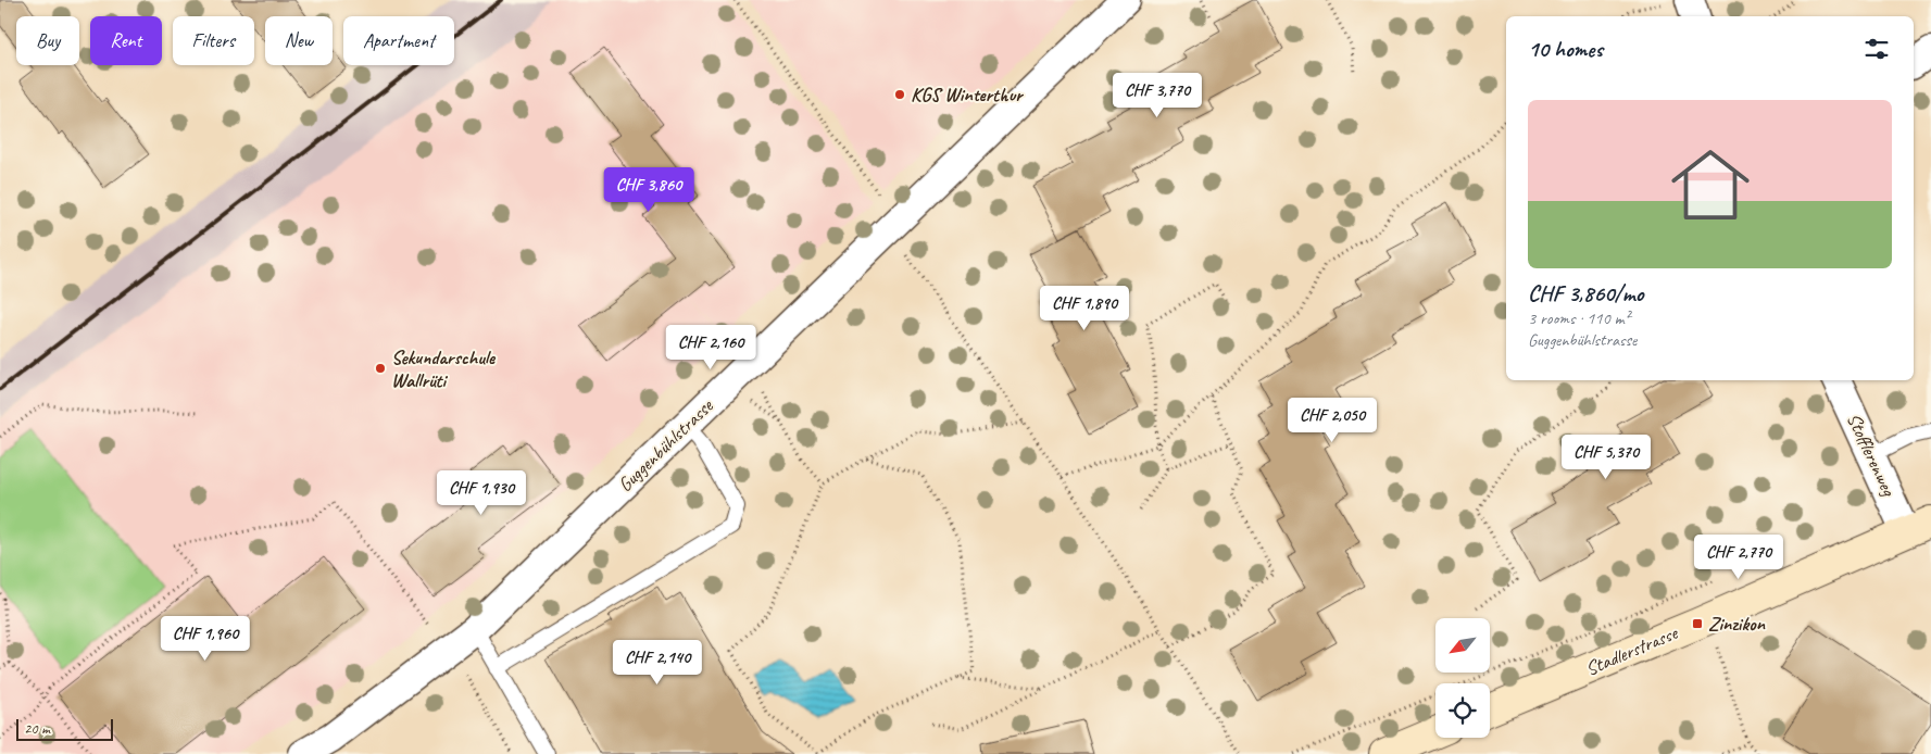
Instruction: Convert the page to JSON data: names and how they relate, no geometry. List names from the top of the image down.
{
  "streets": {
    "main road": ["Stadlerstrasse"],
    "street": ["Guggenbühlstrasse", "Stofflerenweg"]
  },
  "crossings": [
    ["Stofflerenweg", "Stadlerstrasse"]
  ],
  "places": {
    "other": ["KGS Winterthur", "Sekundarschule Wallrüti"],
    "transit": ["Zinzikon"]
  },
  "scale_bar": "20 m",
  "north": "bottom left",
  "page": {
    "chip": [
      "Buy",
      "Rent",
      "Filters",
      "New",
      "Apartment"
    ],
    "heading": "10 homes",
    "price": [
      "CHF 3,770",
      "CHF 3,860",
      "CHF 1,890",
      "CHF 2,160",
      "CHF 2,050",
      "CHF 5,370",
      "CHF 1,930",
      "CHF 2,770",
      "CHF 1,960",
      "CHF 2,140"
    ],
    "list": [
      {
        "name": "CHF 3,860/mo",
        "note": "3 rooms · 110 m² · Guggenbühlstrasse"
      }
    ],
    "scale": "20 m"
  }
}
